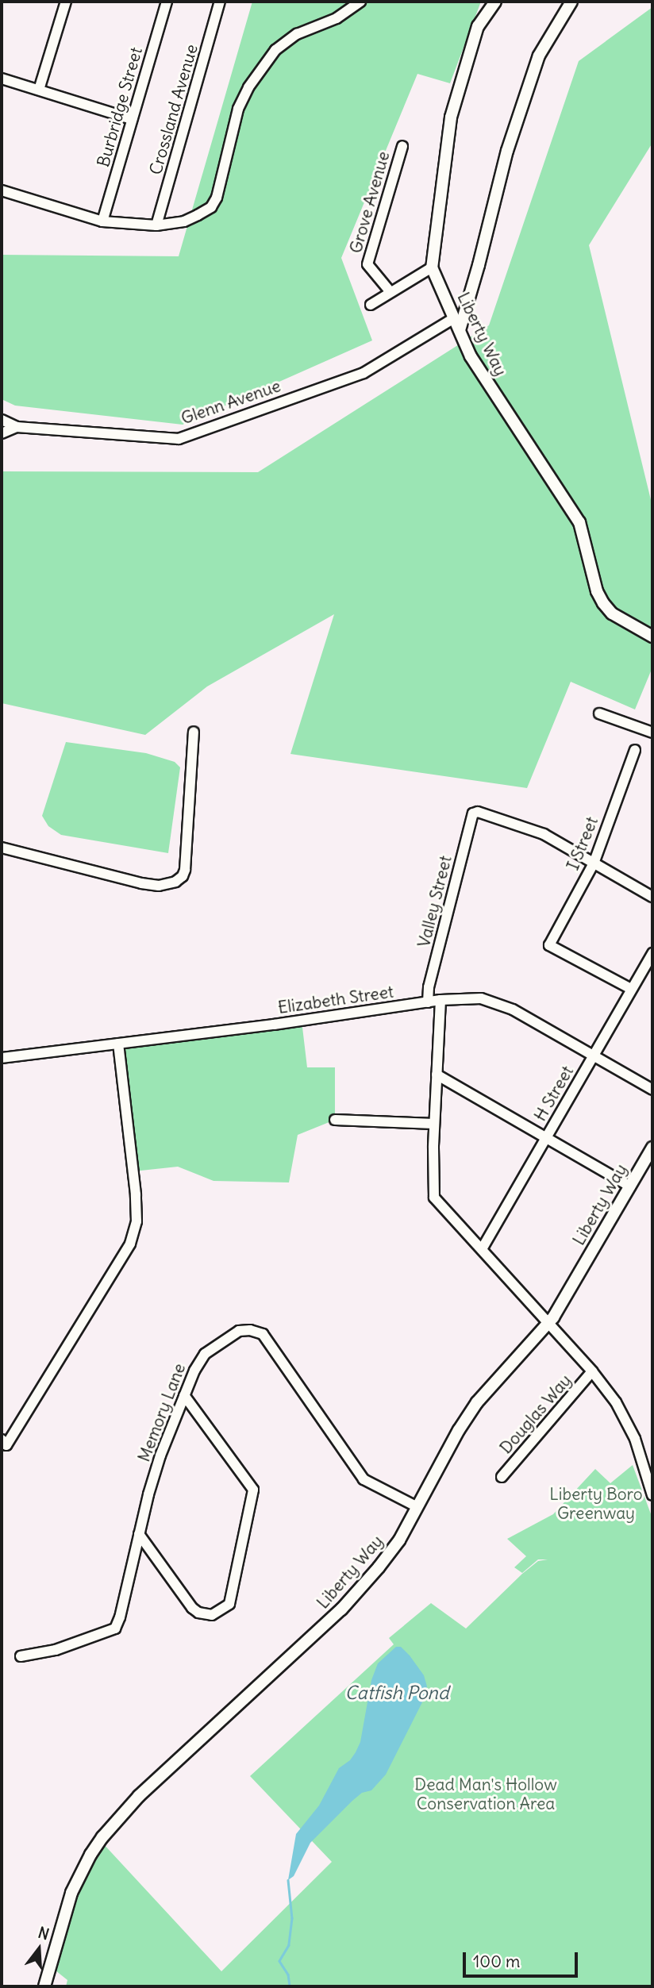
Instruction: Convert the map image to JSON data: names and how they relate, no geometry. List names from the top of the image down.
{
  "streets": {
    "street": [
      "Burbridge Street",
      "Crossland Avenue",
      "Grove Avenue",
      "Liberty Way",
      "Glenn Avenue",
      "I Street",
      "Valley Street",
      "Elizabeth Street",
      "H Street",
      "Memory Lane",
      "Douglas Way"
    ]
  },
  "crossings": [
    ["Liberty Way", "Glenn Avenue"],
    ["Liberty Way", "Memory Lane"],
    ["I Street", "Valley Street"],
    ["I Street", "H Street"],
    ["Valley Street", "Elizabeth Street"],
    ["Elizabeth Street", "H Street"]
  ],
  "water": ["Catfish Pond"],
  "parks": ["Liberty Boro Greenway", "Dead Man's Hollow Conservation Area"],
  "scale_bar": "100 m",
  "north": "top"
}
